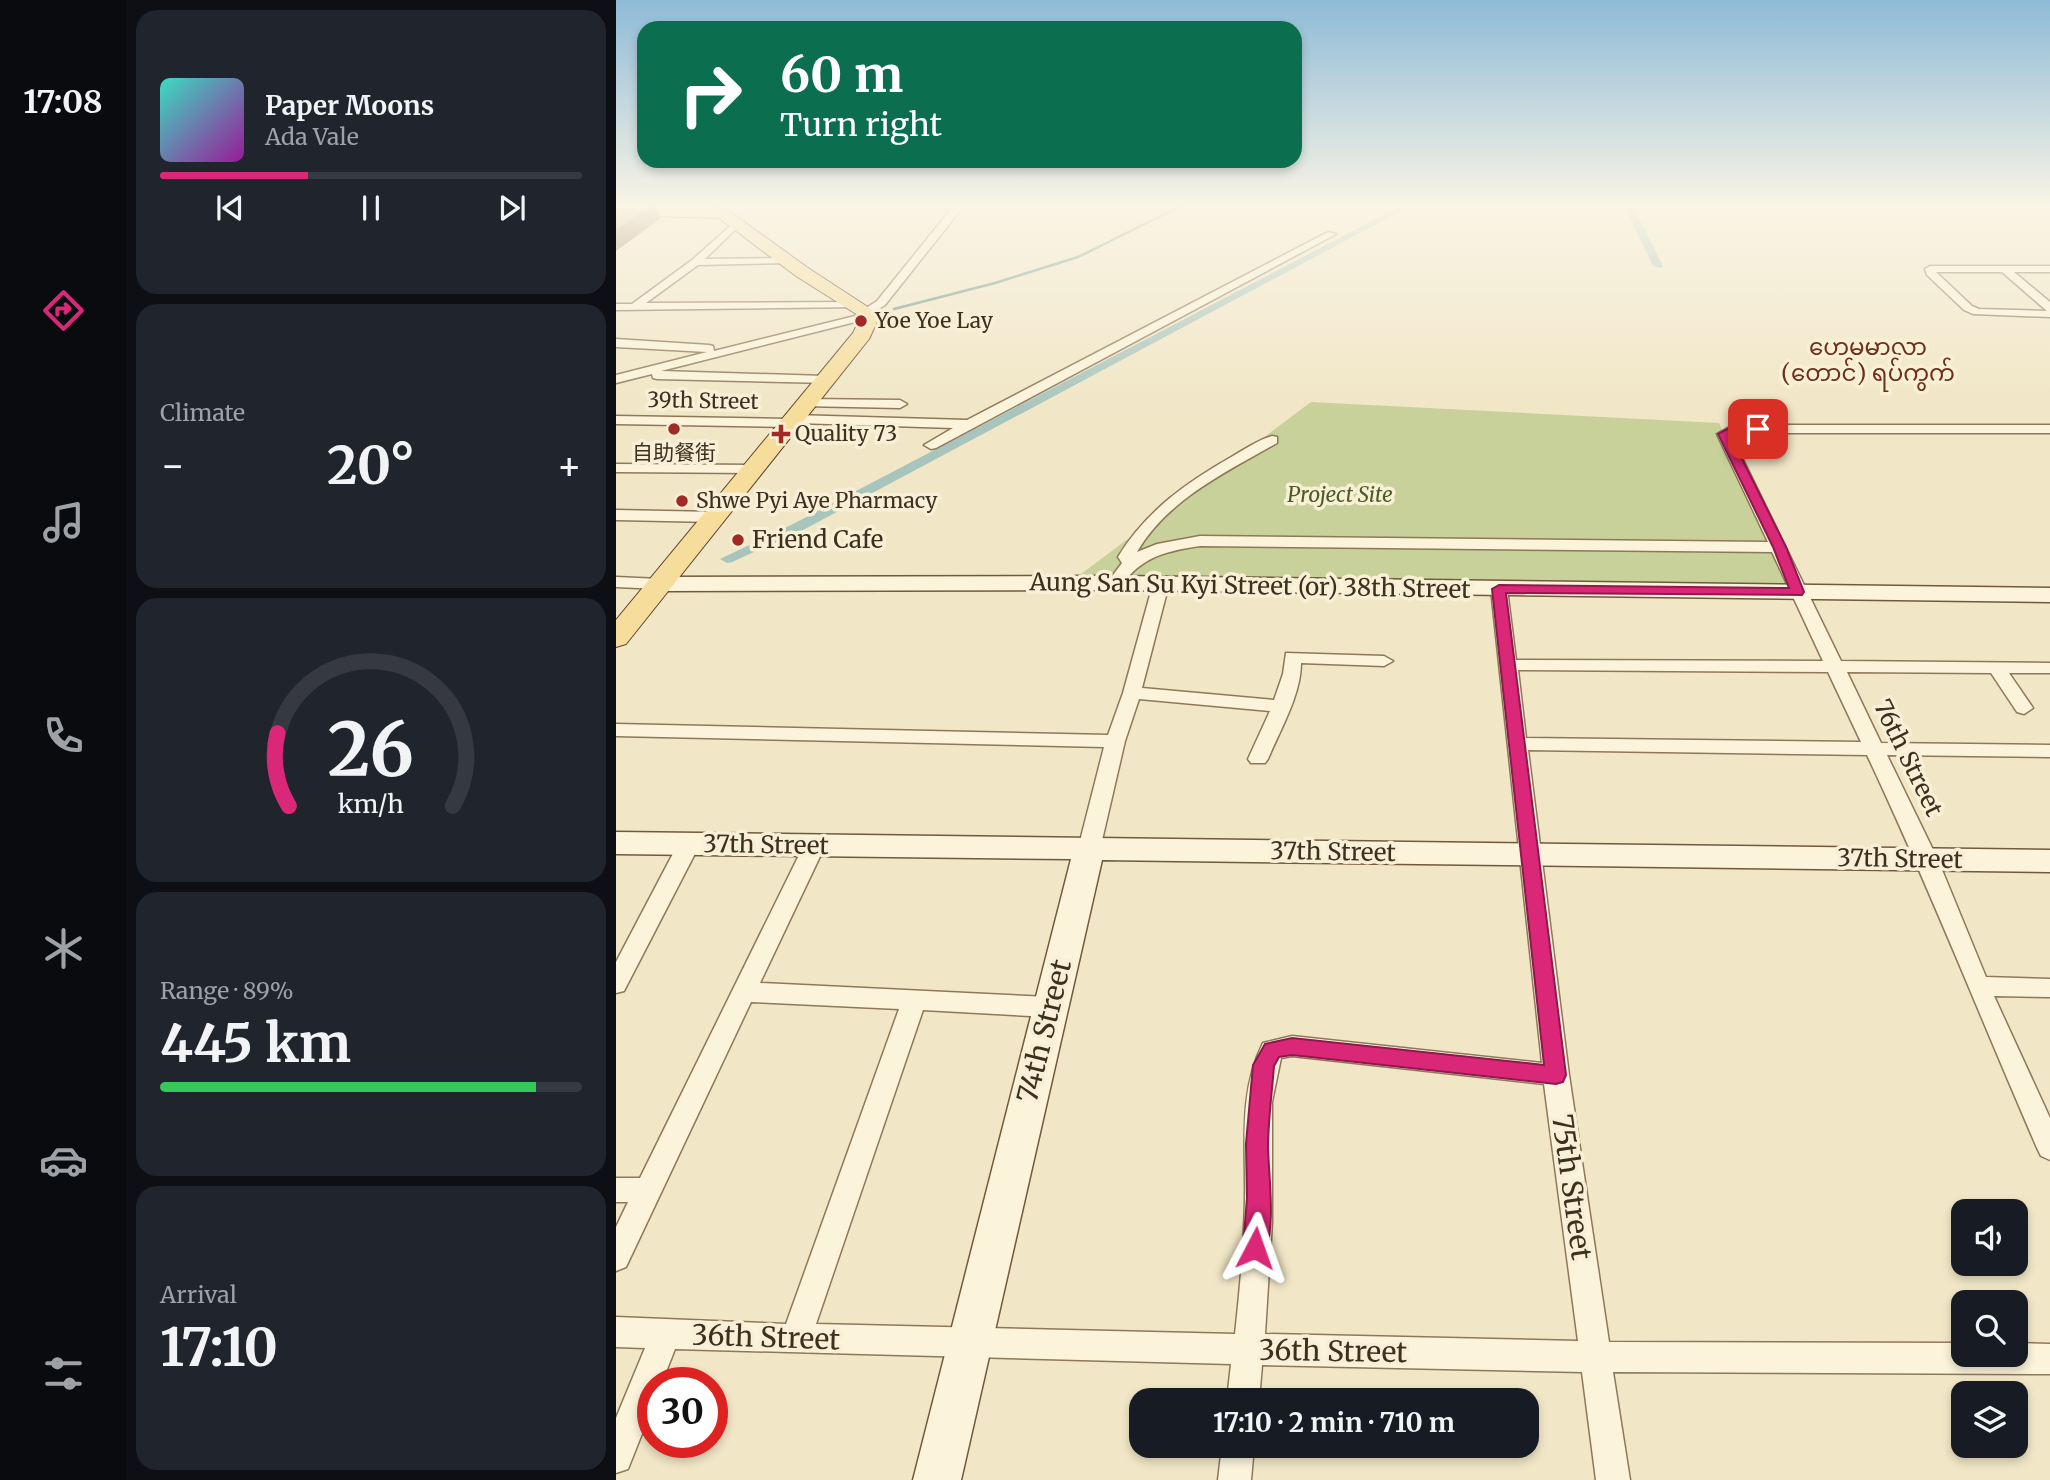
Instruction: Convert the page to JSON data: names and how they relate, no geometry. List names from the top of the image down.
{
  "streets": {
    "street": [
      "39th Street",
      "Aung San Su Kyi Street (or) 38th Street",
      "76th Street",
      "37th Street",
      "74th Street",
      "75th Street",
      "36th Street"
    ]
  },
  "crossings": [
    ["Aung San Su Kyi Street (or) 38th Street", "76th Street"],
    ["Aung San Su Kyi Street (or) 38th Street", "74th Street"],
    ["Aung San Su Kyi Street (or) 38th Street", "75th Street"],
    ["76th Street", "37th Street"],
    ["37th Street", "74th Street"],
    ["37th Street", "75th Street"],
    ["74th Street", "36th Street"],
    ["75th Street", "36th Street"]
  ],
  "districts": ["ဟေမမာလာ (တောင်) ရပ်ကွက်"],
  "parks": ["Project Site"],
  "places": {
    "other": [
      "Yoe Yoe Lay",
      "自助餐街",
      "Shwe Pyi Aye Pharmacy",
      "Friend Cafe"
    ],
    "health": ["Quality 73"]
  },
  "page": {
    "tabs": "17:08",
    "turn": ["60 m", "Turn right"],
    "song": ["Paper Moons", "Ada Vale"],
    "tile": [
      "Climate",
      ["Range · 89%", "445 km"],
      ["Arrival", "17:10"]
    ],
    "heat": ["−", "20°", "+"],
    "limit": "30",
    "trip": "17:10 · 2 min · 710 m",
    "gauge": ["26", "km/h"]
  }
}
